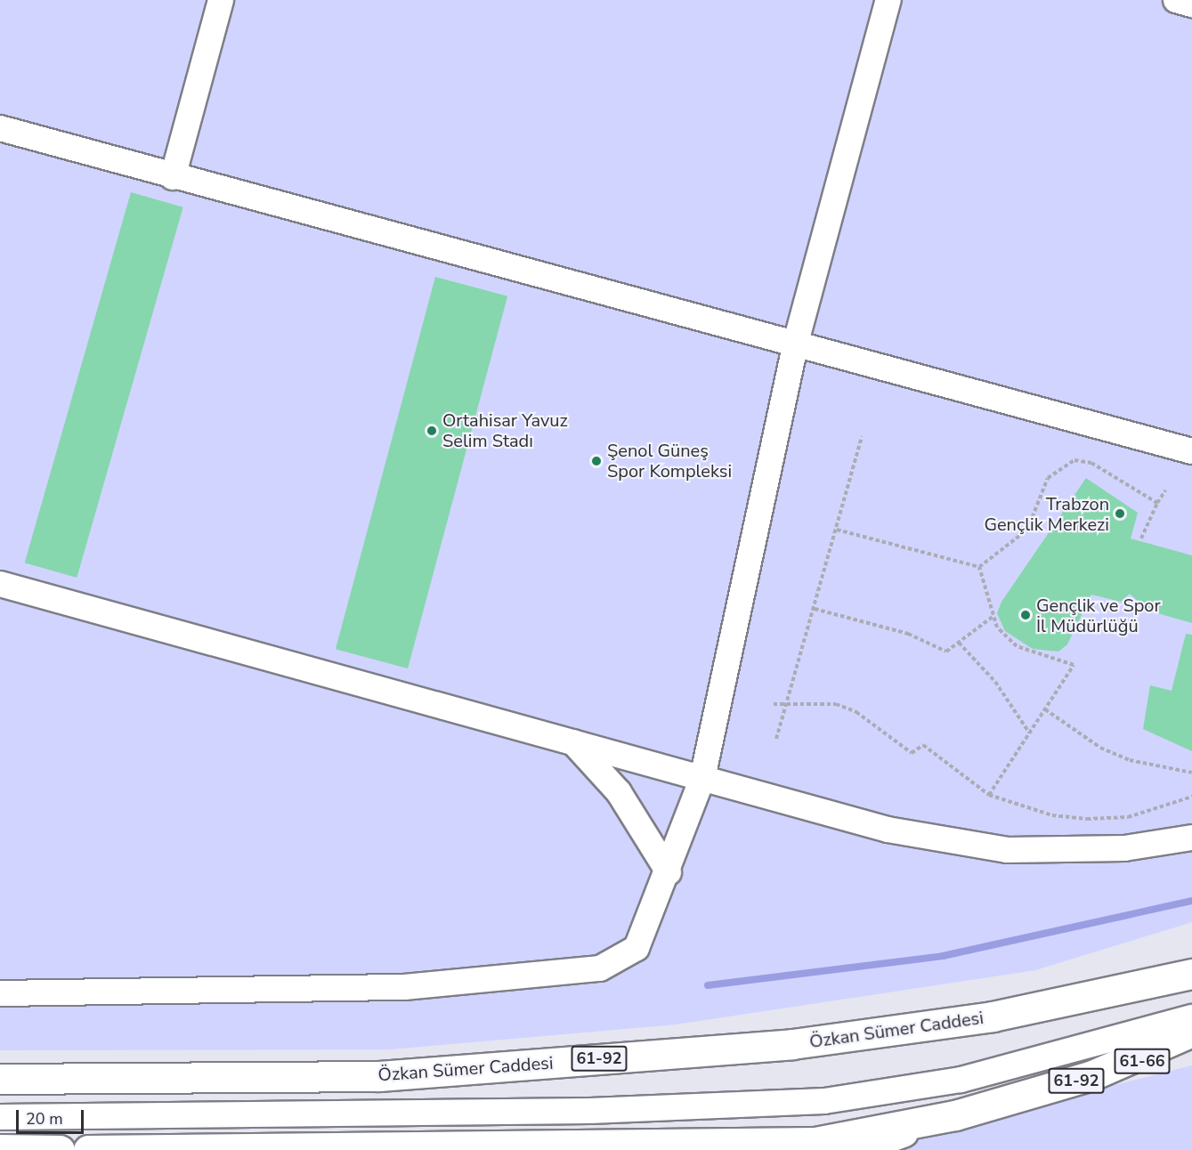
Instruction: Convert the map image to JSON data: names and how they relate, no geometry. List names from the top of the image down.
{
  "streets": {
    "main road": ["Özkan Sümer Caddesi", "61-92", "61-66"]
  },
  "crossings": [
    ["61-92", "61-66"]
  ],
  "places": [
    "Ortahisar Yavuz Selim Stadı",
    "Şenol Güneş Spor Kompleksi",
    "Trabzon Gençlik Merkezi",
    "Gençlik ve Spor İl Müdürlüğü"
  ],
  "scale_bar": "20 m"
}
